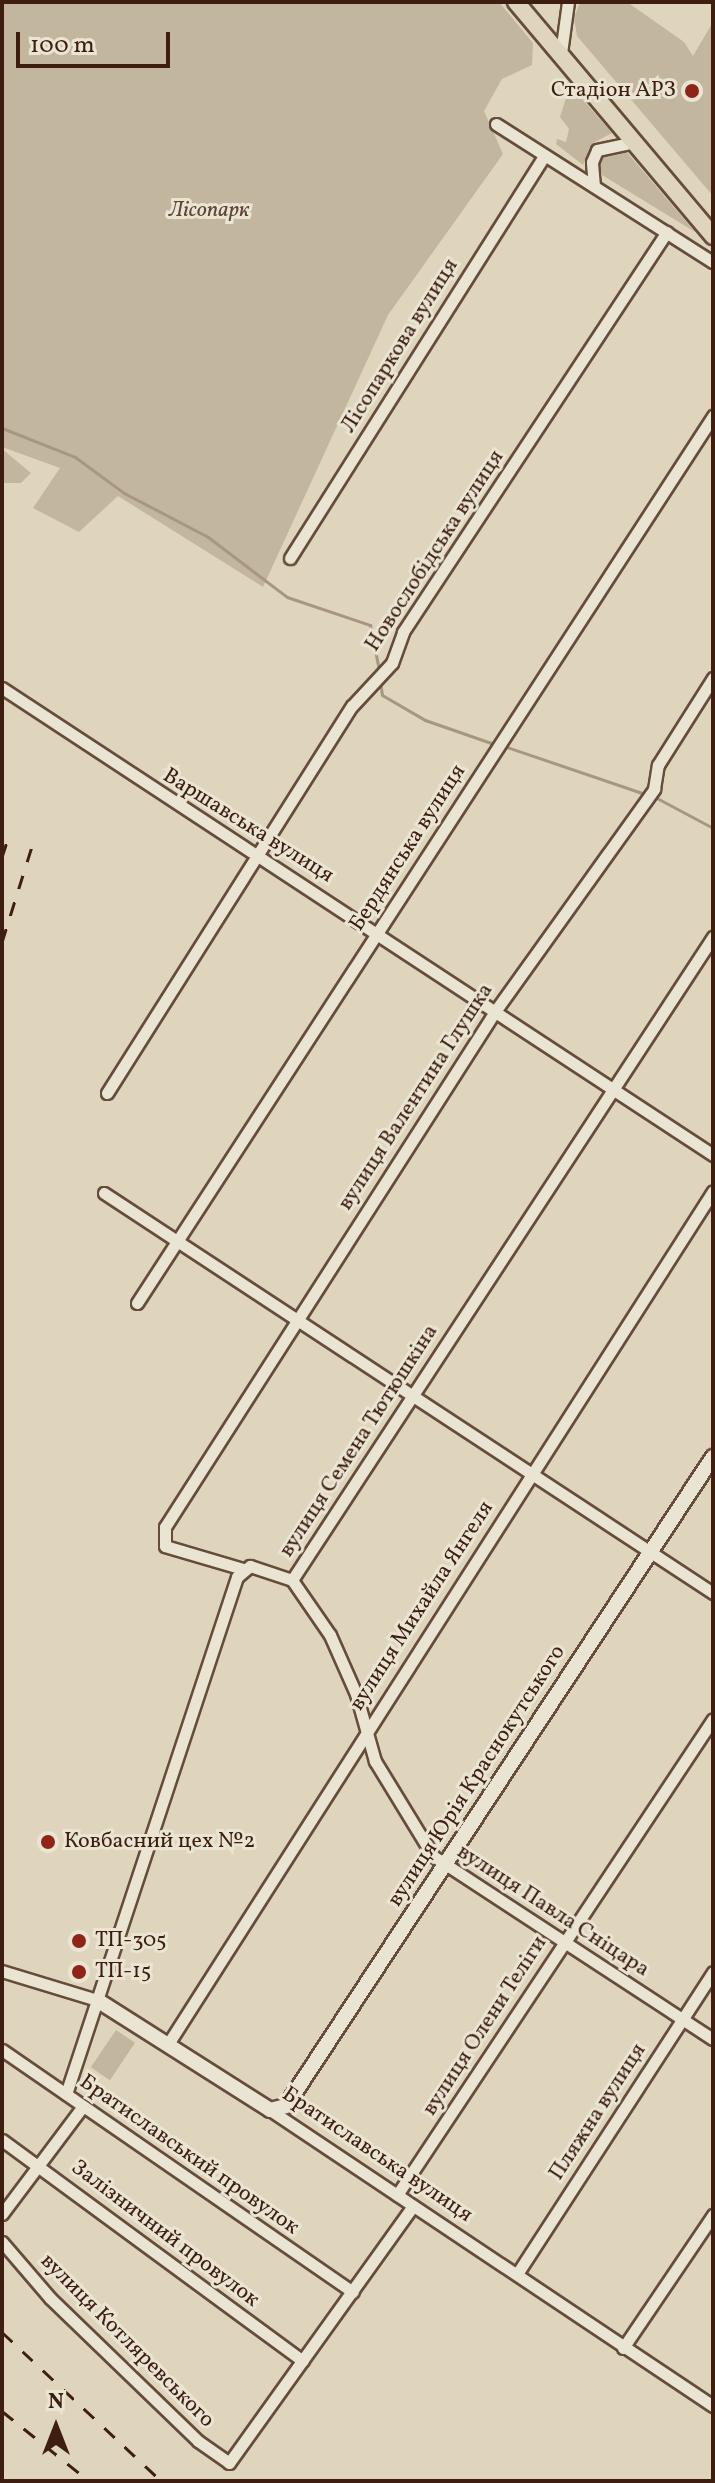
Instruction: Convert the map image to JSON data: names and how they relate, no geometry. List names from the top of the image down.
{
  "streets": {
    "street": [
      "Лісопаркова вулиця",
      "Новослобідська вулиця",
      "Варшавська вулиця",
      "Бердянська вулиця",
      "вулиця Валентина Глушка",
      "вулиця Семена Тютюшкіна",
      "вулиця Михайла Янгеля",
      "вулиця Юрія Краснокутського",
      "вулиця Павла Сніцара",
      "вулиця Олени Теліги",
      "Пляжна вулиця",
      "Братиславський провулок",
      "Братиславська вулиця",
      "Залізничний провулок",
      "вулиця Котляревського"
    ]
  },
  "crossings": [
    ["Новослобідська вулиця", "Варшавська вулиця"],
    ["Варшавська вулиця", "Бердянська вулиця"],
    ["Варшавська вулиця", "вулиця Валентина Глушка"],
    ["Варшавська вулиця", "вулиця Семена Тютюшкіна"],
    ["вулиця Валентина Глушка", "вулиця Семена Тютюшкіна"],
    ["вулиця Семена Тютюшкіна", "вулиця Павла Сніцара"],
    ["вулиця Михайла Янгеля", "вулиця Павла Сніцара"],
    ["вулиця Михайла Янгеля", "Братиславська вулиця"],
    ["вулиця Юрія Краснокутського", "вулиця Павла Сніцара"],
    ["вулиця Юрія Краснокутського", "Братиславська вулиця"],
    ["вулиця Павла Сніцара", "вулиця Олени Теліги"],
    ["вулиця Павла Сніцара", "Пляжна вулиця"],
    ["вулиця Олени Теліги", "Братиславська вулиця"],
    ["Пляжна вулиця", "Братиславська вулиця"],
    ["Залізничний провулок", "вулиця Котляревського"]
  ],
  "parks": ["Лісопарк"],
  "places": [
    "Стадіон АРЗ",
    "Ковбасний цех №2",
    "ТП-305",
    "ТП-15"
  ],
  "scale_bar": "100 m",
  "north": "top"
}
